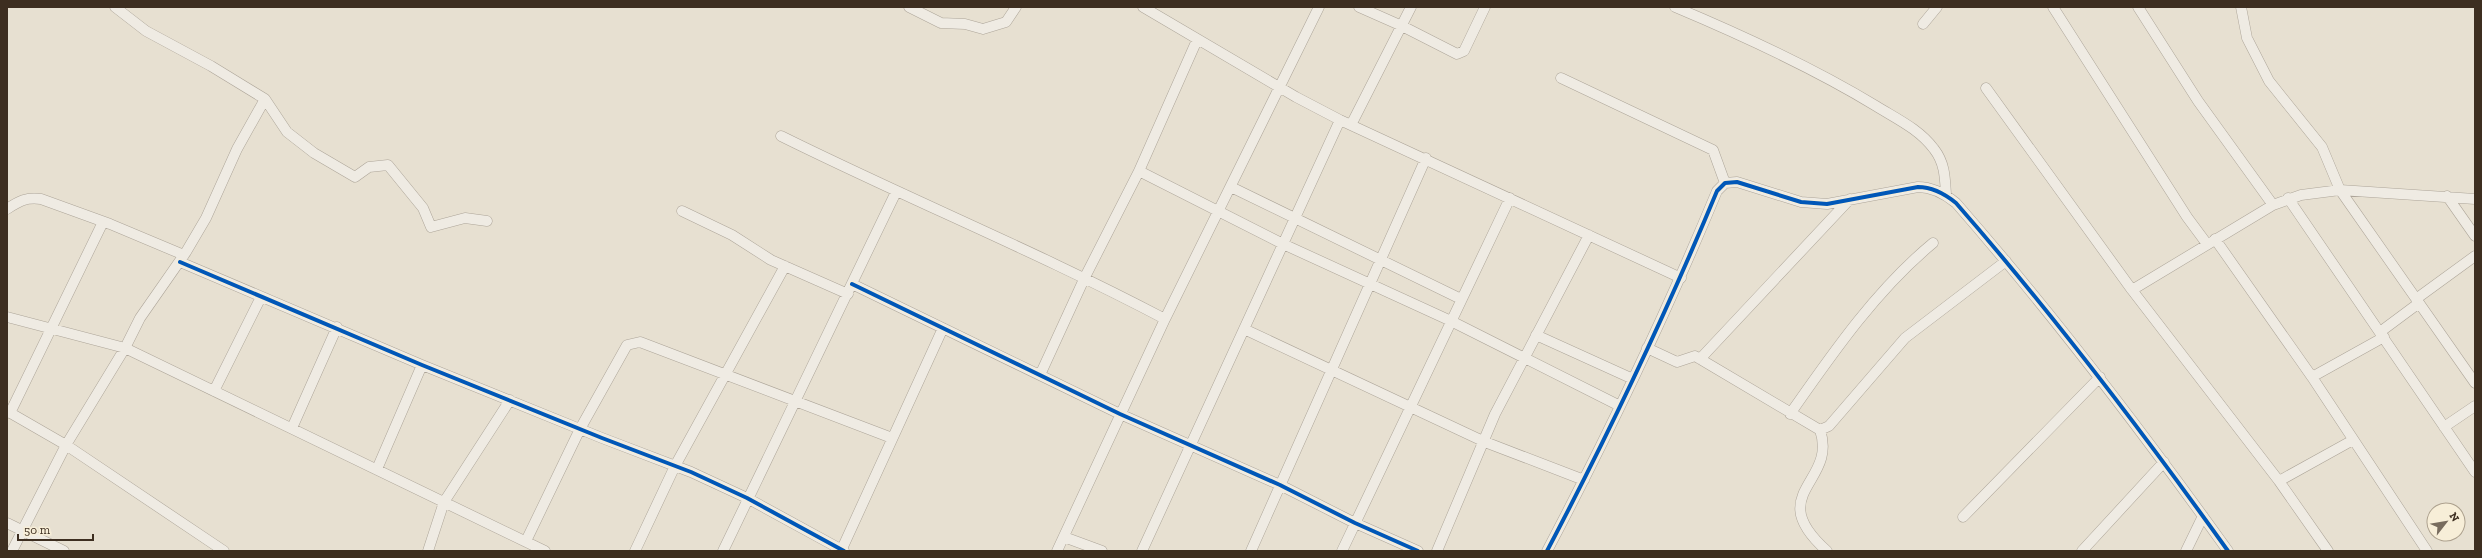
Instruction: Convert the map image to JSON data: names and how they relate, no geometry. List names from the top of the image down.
{
  "scale_bar": "50 m",
  "north": "top right"
}
